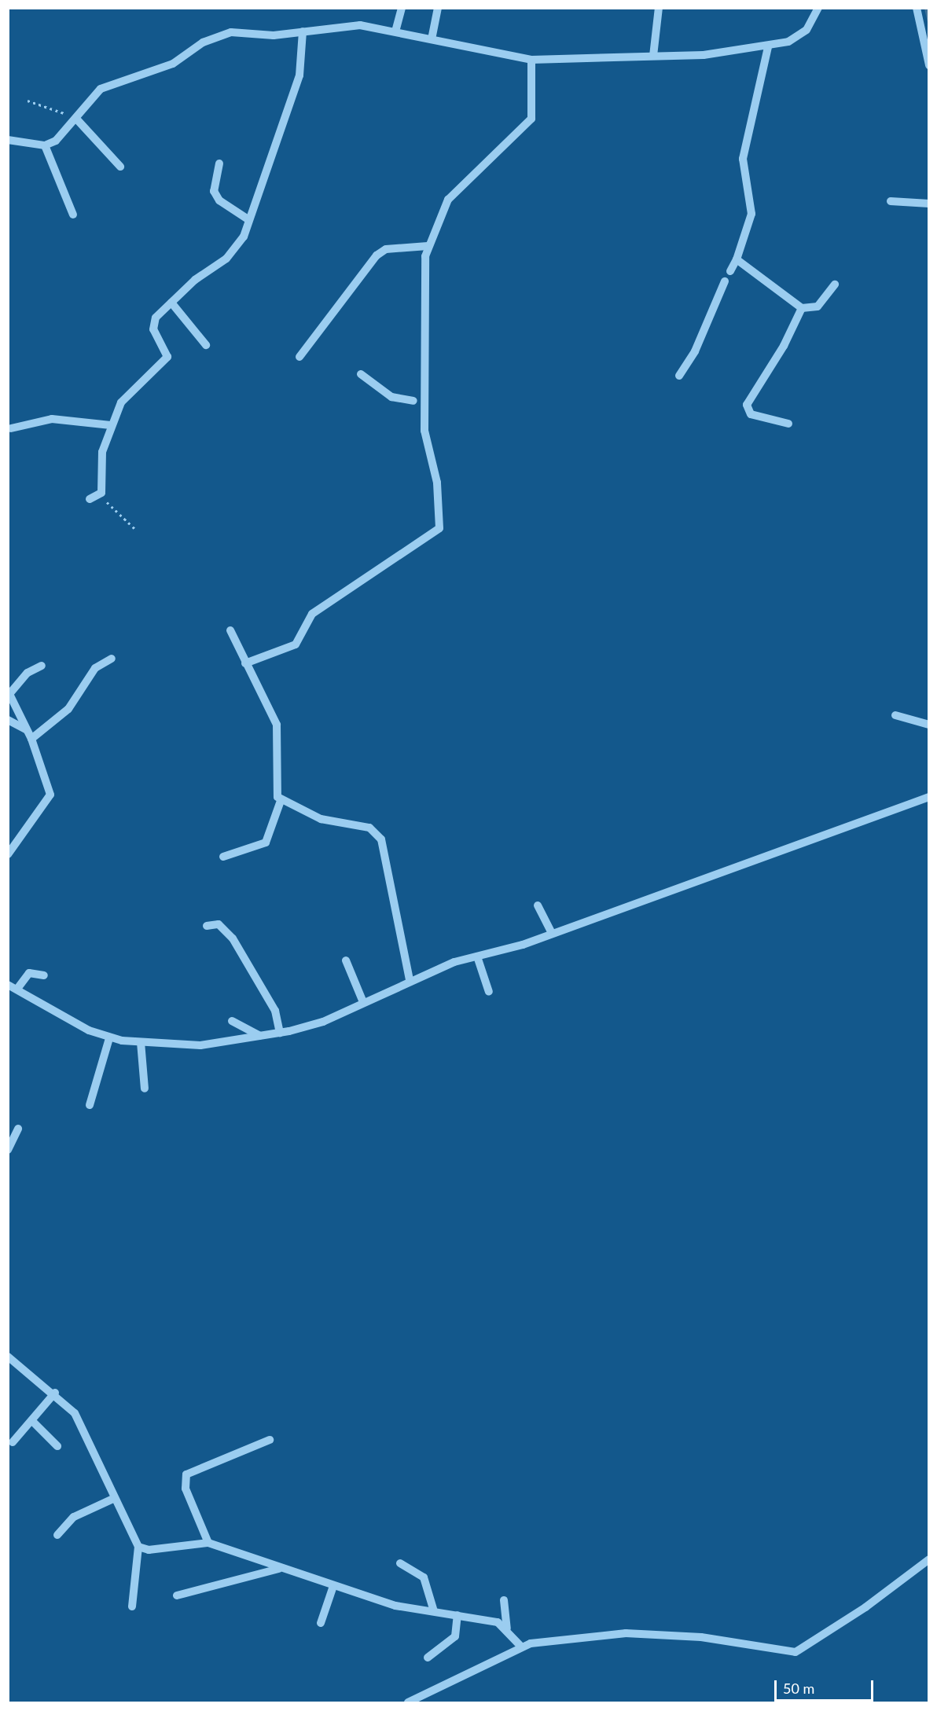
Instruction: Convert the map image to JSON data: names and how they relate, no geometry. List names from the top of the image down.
{
  "scale_bar": "50 m"
}
